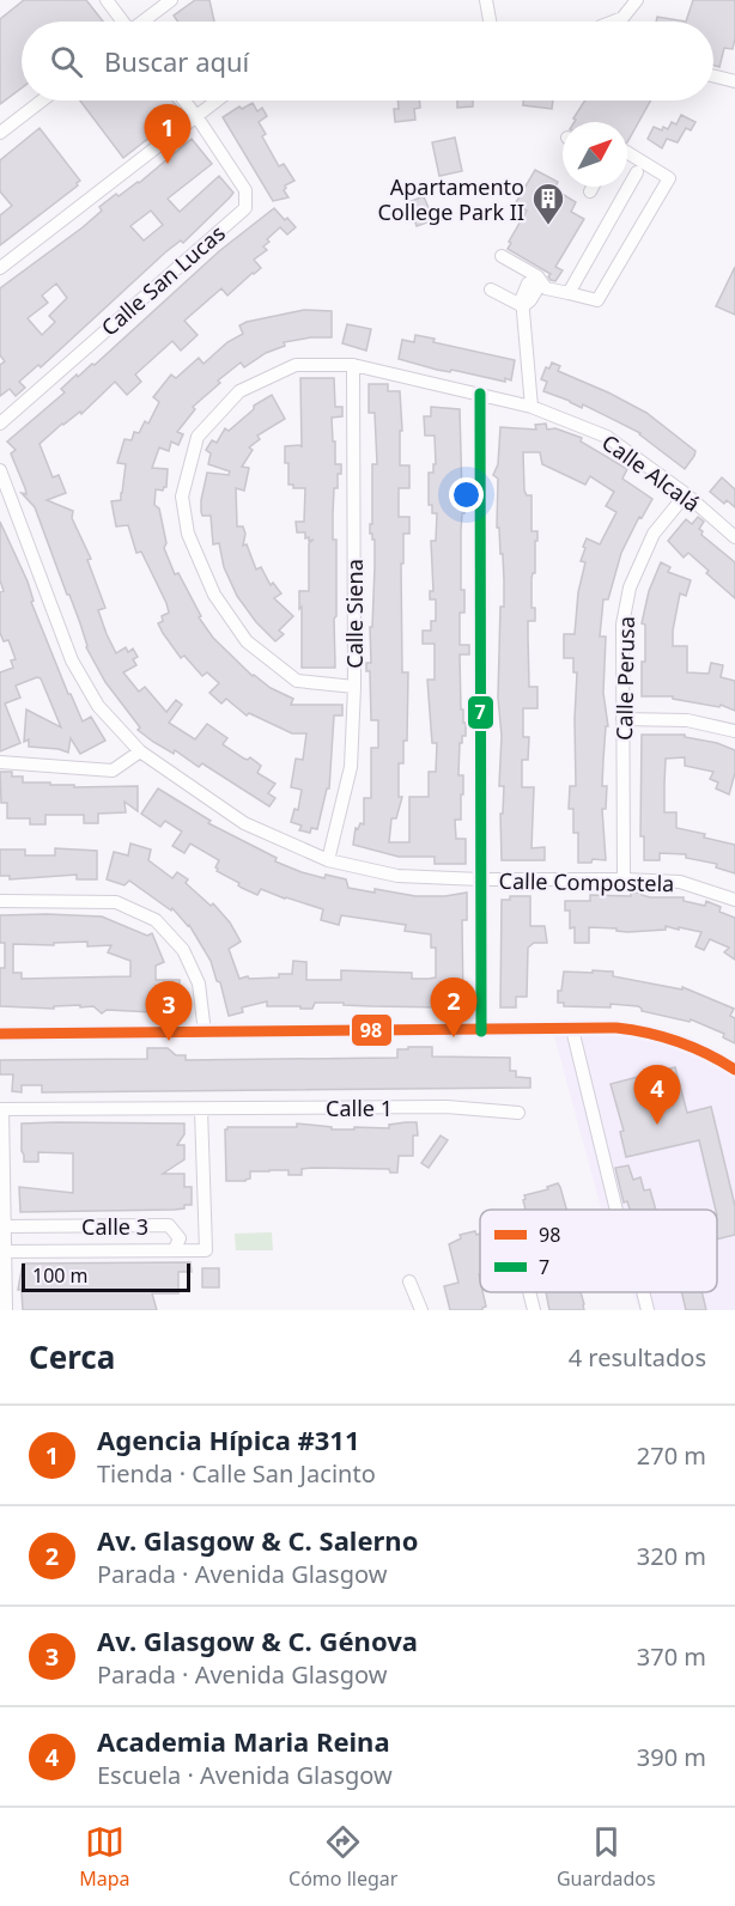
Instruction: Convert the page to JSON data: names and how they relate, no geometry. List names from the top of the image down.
{
  "streets": {
    "street": [
      "Calle San Lucas",
      "Calle Alcalá",
      "Calle Siena",
      "Calle Perusa",
      "Calle Compostela",
      "Calle 1",
      "Calle 3"
    ]
  },
  "crossings": [
    ["Calle Alcalá", "Calle Siena"],
    ["Calle Alcalá", "Calle Perusa"],
    ["Calle Siena", "Calle Compostela"],
    ["Calle Perusa", "Calle Compostela"],
    ["Calle 1", "Calle 3"]
  ],
  "places": {
    "building": ["Apartamento College Park II"]
  },
  "lines": ["transit line 7", "transit line 98"],
  "legend": ["98", "7"],
  "scale_bar": "100 m",
  "north": "top right",
  "page": {
    "search": "Buscar aquí",
    "pins": [
      "1",
      "2",
      "3",
      "4"
    ],
    "scale": "100 m",
    "heading": ["Cerca", "4 resultados"],
    "list": [
      {
        "mark": "1",
        "name": "Agencia Hípica #311",
        "note": "Tienda · Calle San Jacinto",
        "value": "270 m"
      },
      {
        "mark": "2",
        "name": "Av. Glasgow & C. Salerno",
        "note": "Parada · Avenida Glasgow",
        "value": "320 m"
      },
      {
        "mark": "3",
        "name": "Av. Glasgow & C. Génova",
        "note": "Parada · Avenida Glasgow",
        "value": "370 m"
      },
      {
        "mark": "4",
        "name": "Academia Maria Reina",
        "note": "Escuela · Avenida Glasgow",
        "value": "390 m"
      }
    ],
    "nav": ["Mapa", "Cómo llegar", "Guardados"]
  }
}
